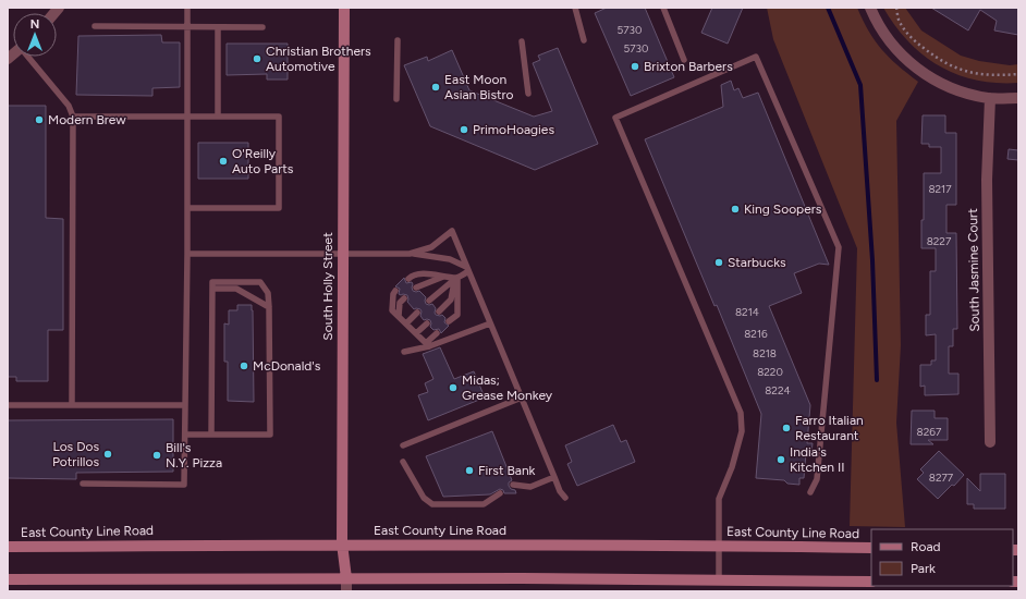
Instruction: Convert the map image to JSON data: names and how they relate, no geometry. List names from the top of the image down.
{
  "streets": {
    "main road": ["South Holly Street", "East County Line Road"],
    "street": ["South Jasmine Court"]
  },
  "crossings": [
    ["South Holly Street", "East County Line Road"]
  ],
  "places": [
    "Christian Brothers Automotive",
    "Brixton Barbers",
    "East Moon Asian Bistro",
    "Modern Brew",
    "PrimoHoagies",
    "O'Reilly Auto Parts",
    "King Soopers",
    "Starbucks",
    "McDonald's",
    "Midas; Grease Monkey",
    "Farro Italian Restaurant",
    "Los Dos Potrillos",
    "Bill's N.Y. Pizza",
    "India's Kitchen II",
    "First Bank"
  ],
  "house_numbers": [
    "5730",
    "5730",
    "8217",
    "8227",
    "8214",
    "8216",
    "8218",
    "8220",
    "8224",
    "8267",
    "8277"
  ],
  "legend": ["Road", "Park"],
  "north": "top"
}
